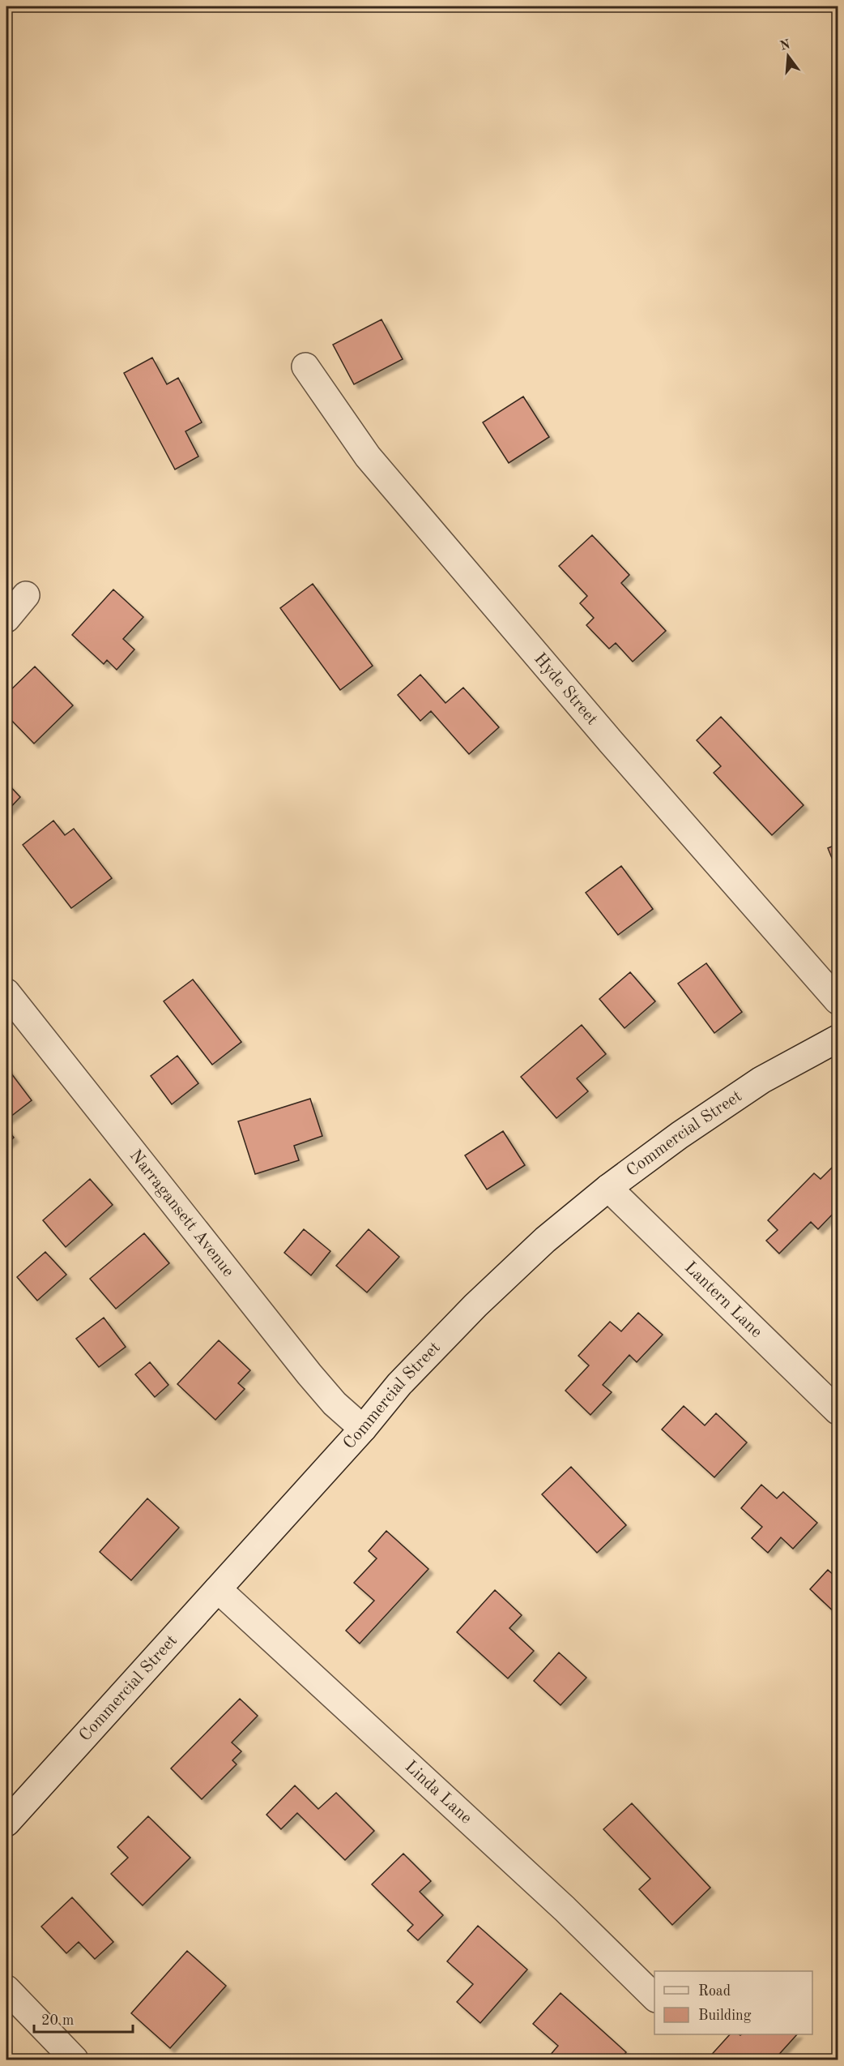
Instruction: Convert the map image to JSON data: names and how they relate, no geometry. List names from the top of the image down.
{
  "streets": {
    "street": [
      "Hyde Street",
      "Commercial Street",
      "Narragansett Avenue",
      "Lantern Lane",
      "Linda Lane"
    ]
  },
  "crossings": [
    ["Commercial Street", "Narragansett Avenue"],
    ["Commercial Street", "Lantern Lane"],
    ["Commercial Street", "Linda Lane"]
  ],
  "legend": ["Road", "Building"],
  "scale_bar": "20 m",
  "north": "top"
}
